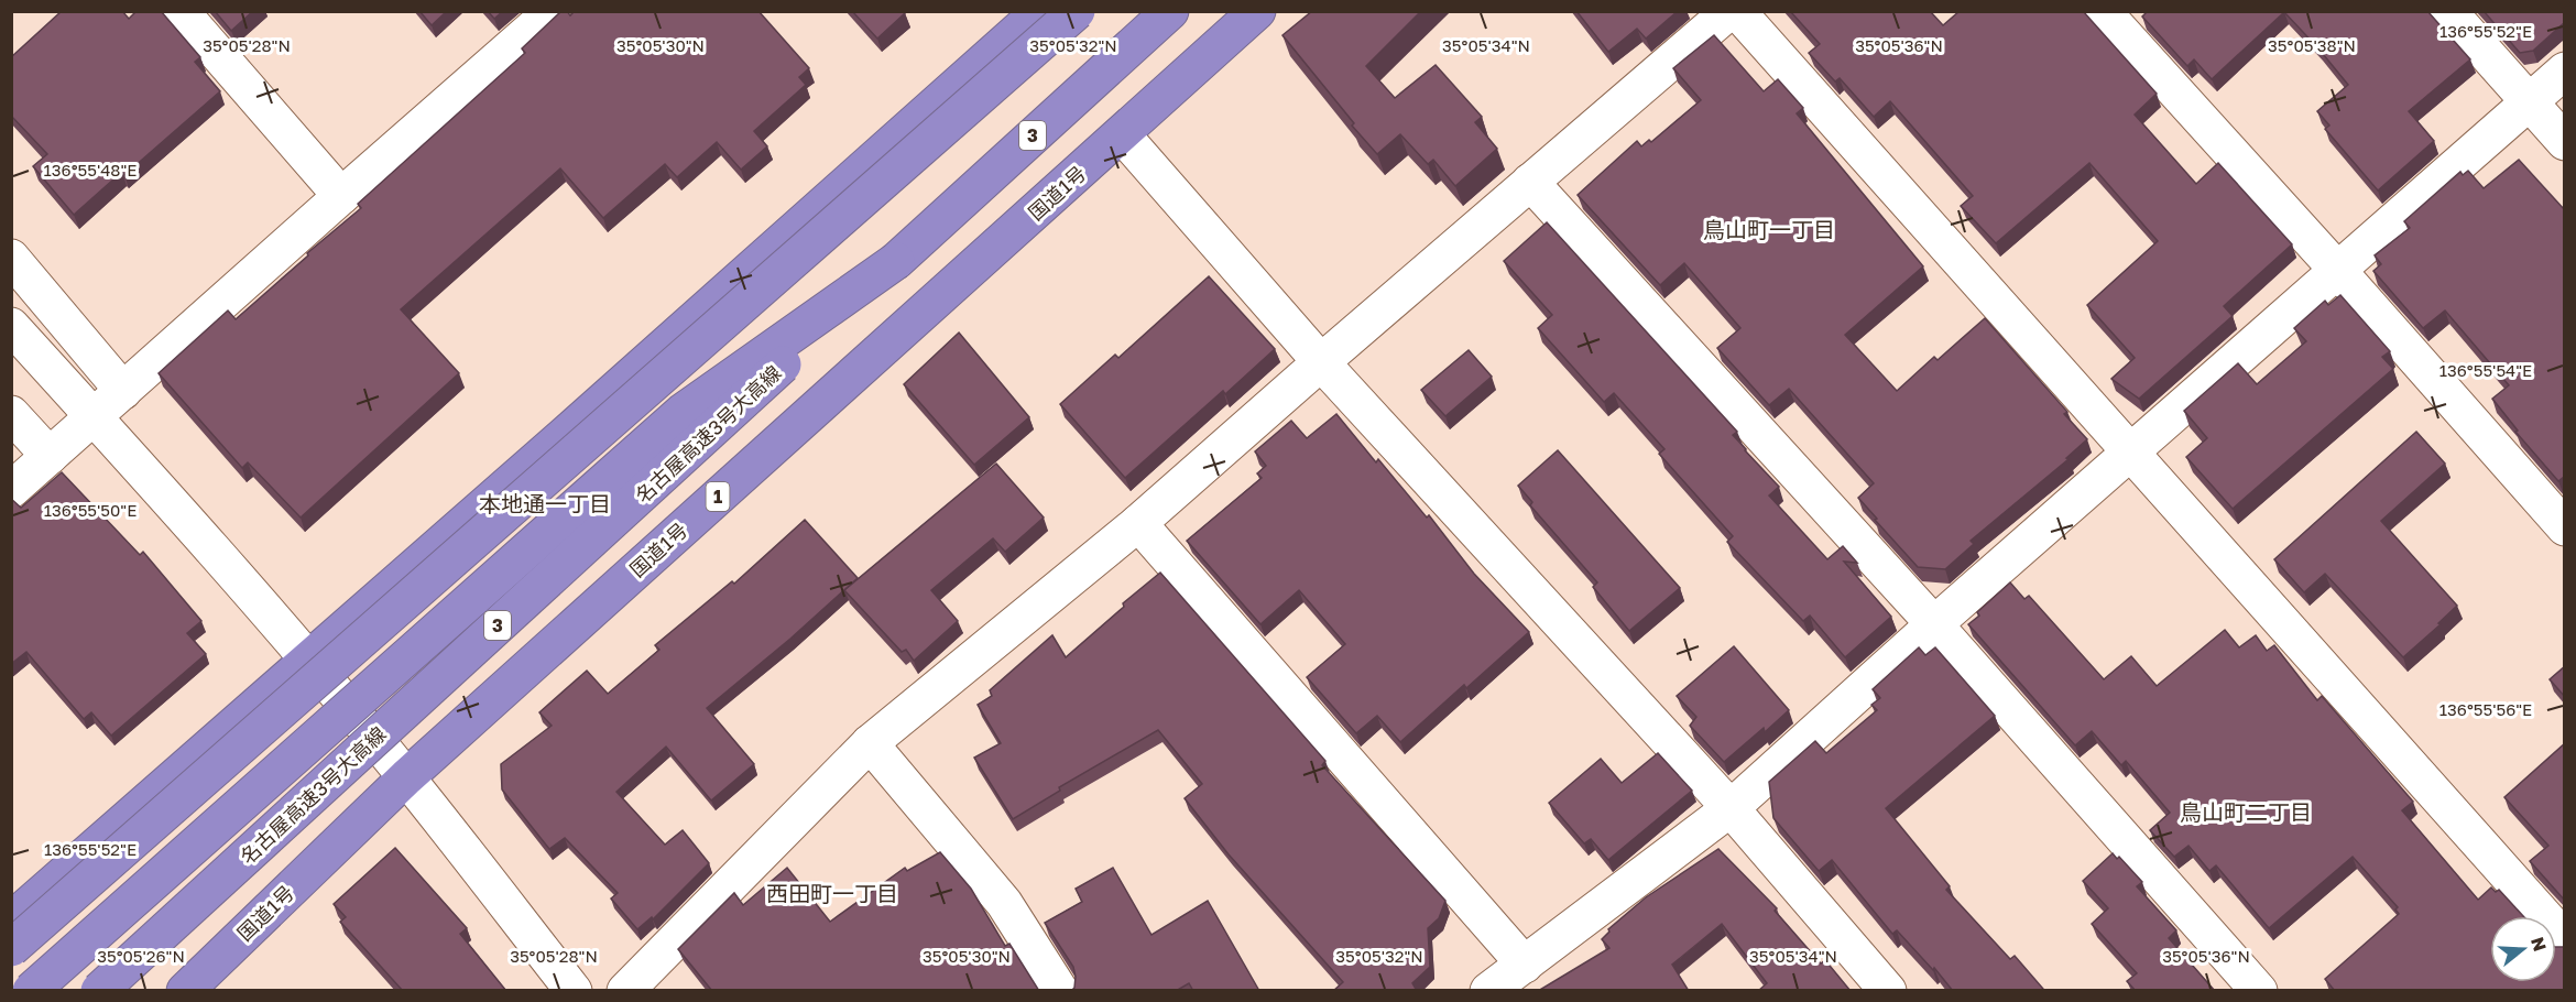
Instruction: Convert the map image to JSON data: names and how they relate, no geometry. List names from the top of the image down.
{
  "streets": {
    "highway": [
      "3",
      "国道1号",
      "名古屋高速3号大高線",
      "1"
    ]
  },
  "districts": [
    "鳥山町一丁目",
    "本地通一丁目",
    "鳥山町二丁目",
    "西田町一丁目"
  ],
  "north": "right",
  "coordinates": [
    "136°55'52\"E",
    "35°05'28\"N",
    "35°05'30\"N",
    "35°05'32\"N",
    "35°05'34\"N",
    "35°05'36\"N",
    "35°05'38\"N",
    "136°55'48\"E",
    "136°55'54\"E",
    "136°55'50\"E",
    "136°55'56\"E",
    "35°05'26\"N"
  ]
}
